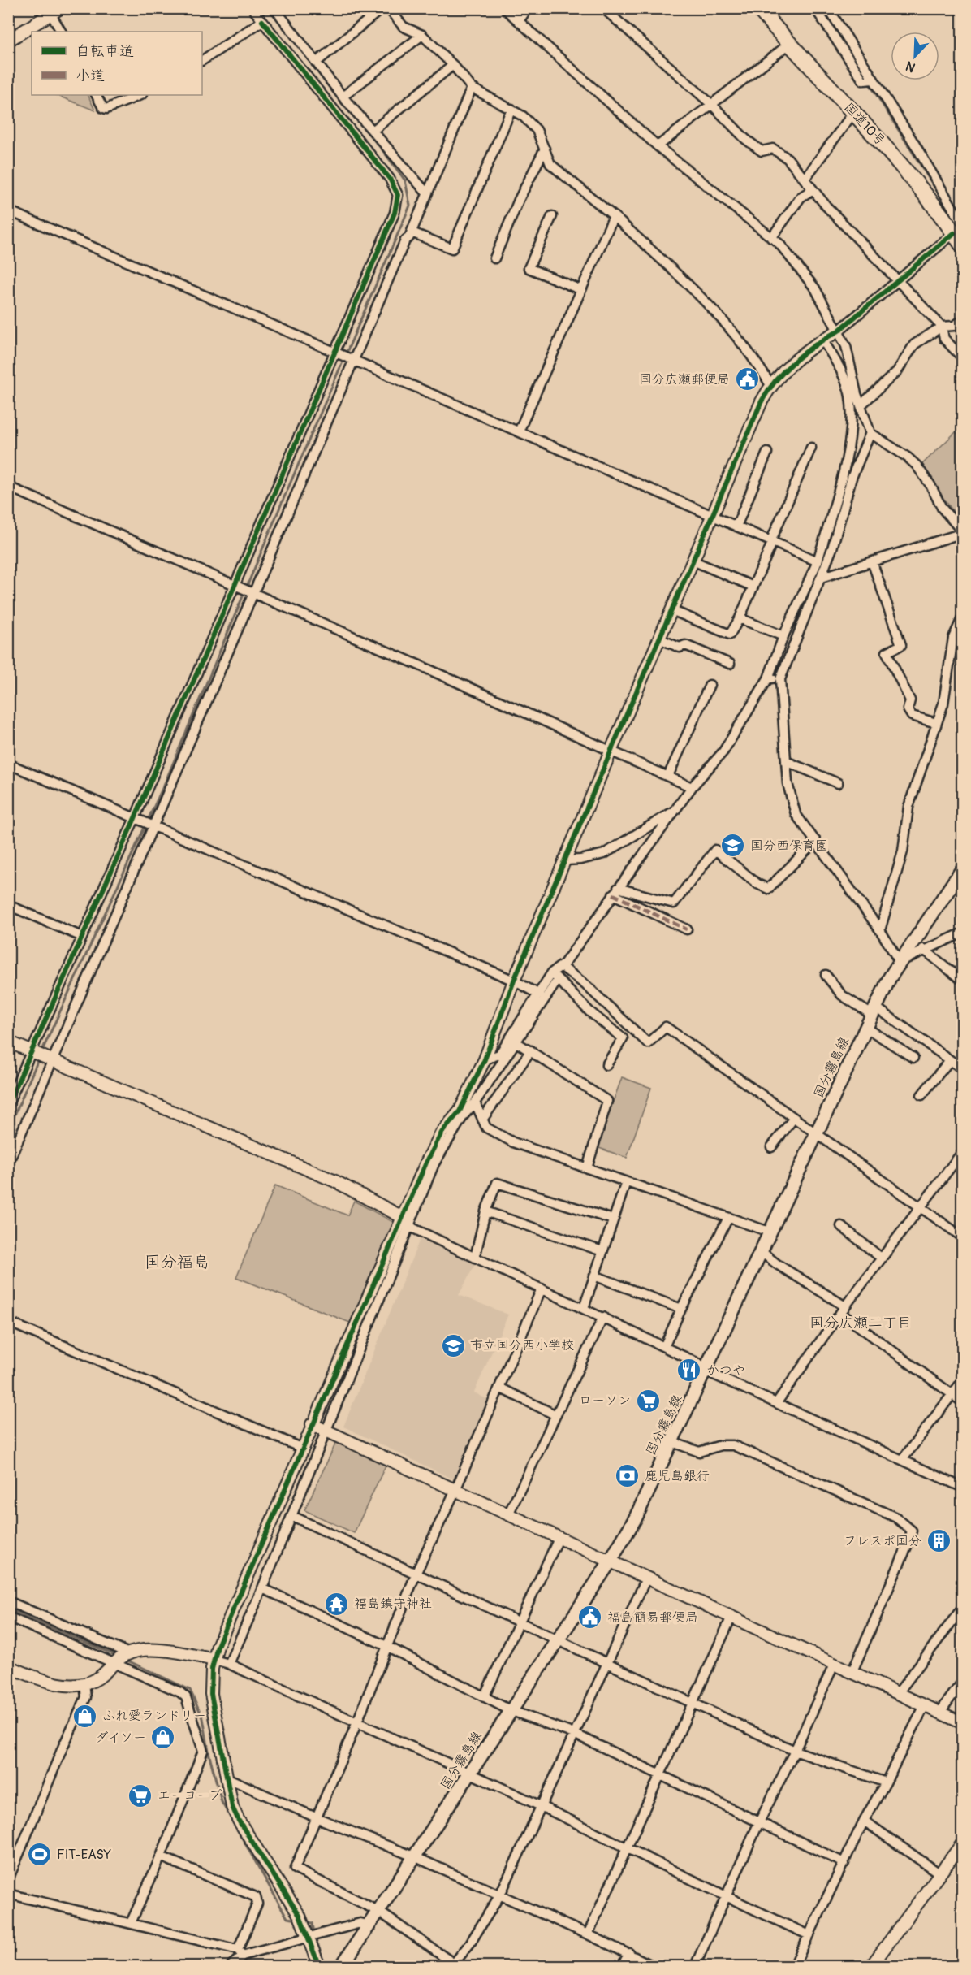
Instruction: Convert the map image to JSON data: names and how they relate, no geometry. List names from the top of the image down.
{
  "streets": {
    "highway": ["国道10号"],
    "main road": ["国分霧島線"]
  },
  "districts": ["国分福島", "国分広瀬二丁目"],
  "places": {
    "public building": ["国分広瀬郵便局", "福島簡易郵便局"],
    "school or university": ["国分西保育園", "市立国分西小学校"],
    "restaurant": ["かつや"],
    "supermarket": ["ローソン", "エーコープ"],
    "bank": ["鹿児島銀行"],
    "building": ["フレスポ国分"],
    "temple": ["福島鎮守神社"],
    "shop": ["ふれ愛ランドリー", "ダイソー"],
    "sports": ["FIT-EASY"]
  },
  "legend": ["自転車道", "小道"],
  "north": "bottom left"
}
